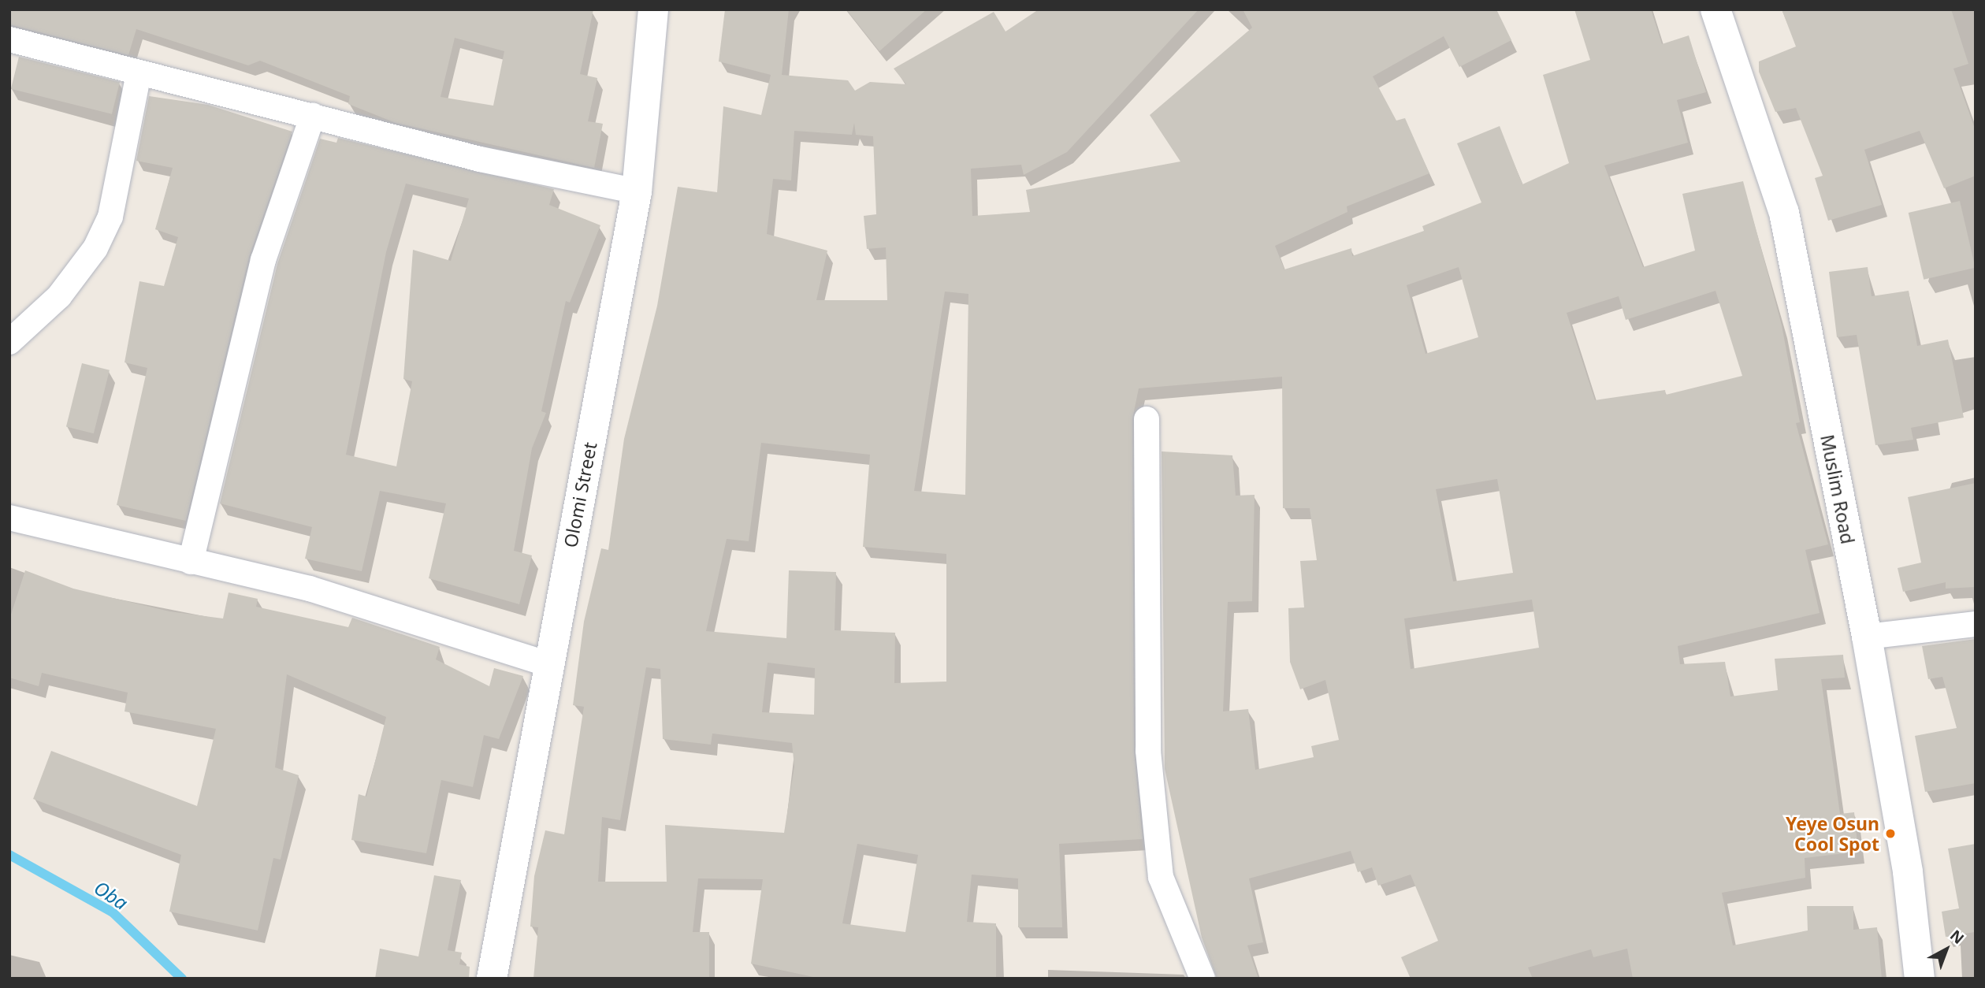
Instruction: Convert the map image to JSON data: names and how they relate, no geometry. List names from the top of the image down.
{
  "streets": {
    "street": ["Muslim Road", "Olomi Street"]
  },
  "water": ["Oba"],
  "places": ["Yeye Osun Cool Spot"],
  "north": "top right"
}
